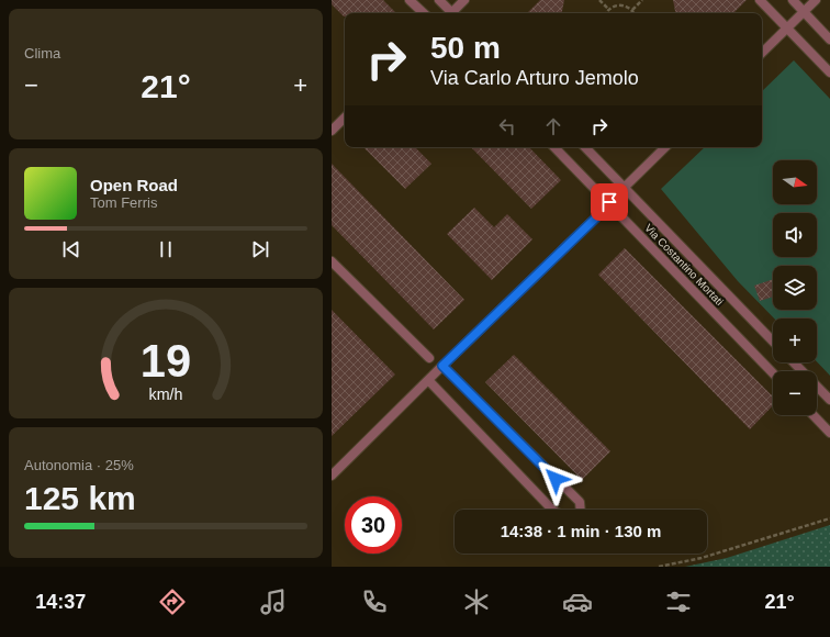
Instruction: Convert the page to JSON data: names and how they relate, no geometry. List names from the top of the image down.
{
  "streets": {
    "street": ["Via Costantino Mortati"]
  },
  "north": "right",
  "page": {
    "tile": [
      "Clima",
      ["Autonomia · 25%", "125 km"]
    ],
    "turn": ["50 m", "Via Carlo Arturo Jemolo"],
    "heat": ["−", "21°", "+"],
    "map_buttons": ["+", "−"],
    "song": ["Open Road", "Tom Ferris"],
    "limit": "30",
    "trip": "14:38 · 1 min · 130 m",
    "tabs": ["14:37", "21°"],
    "gauge": ["19", "km/h"]
  }
}
